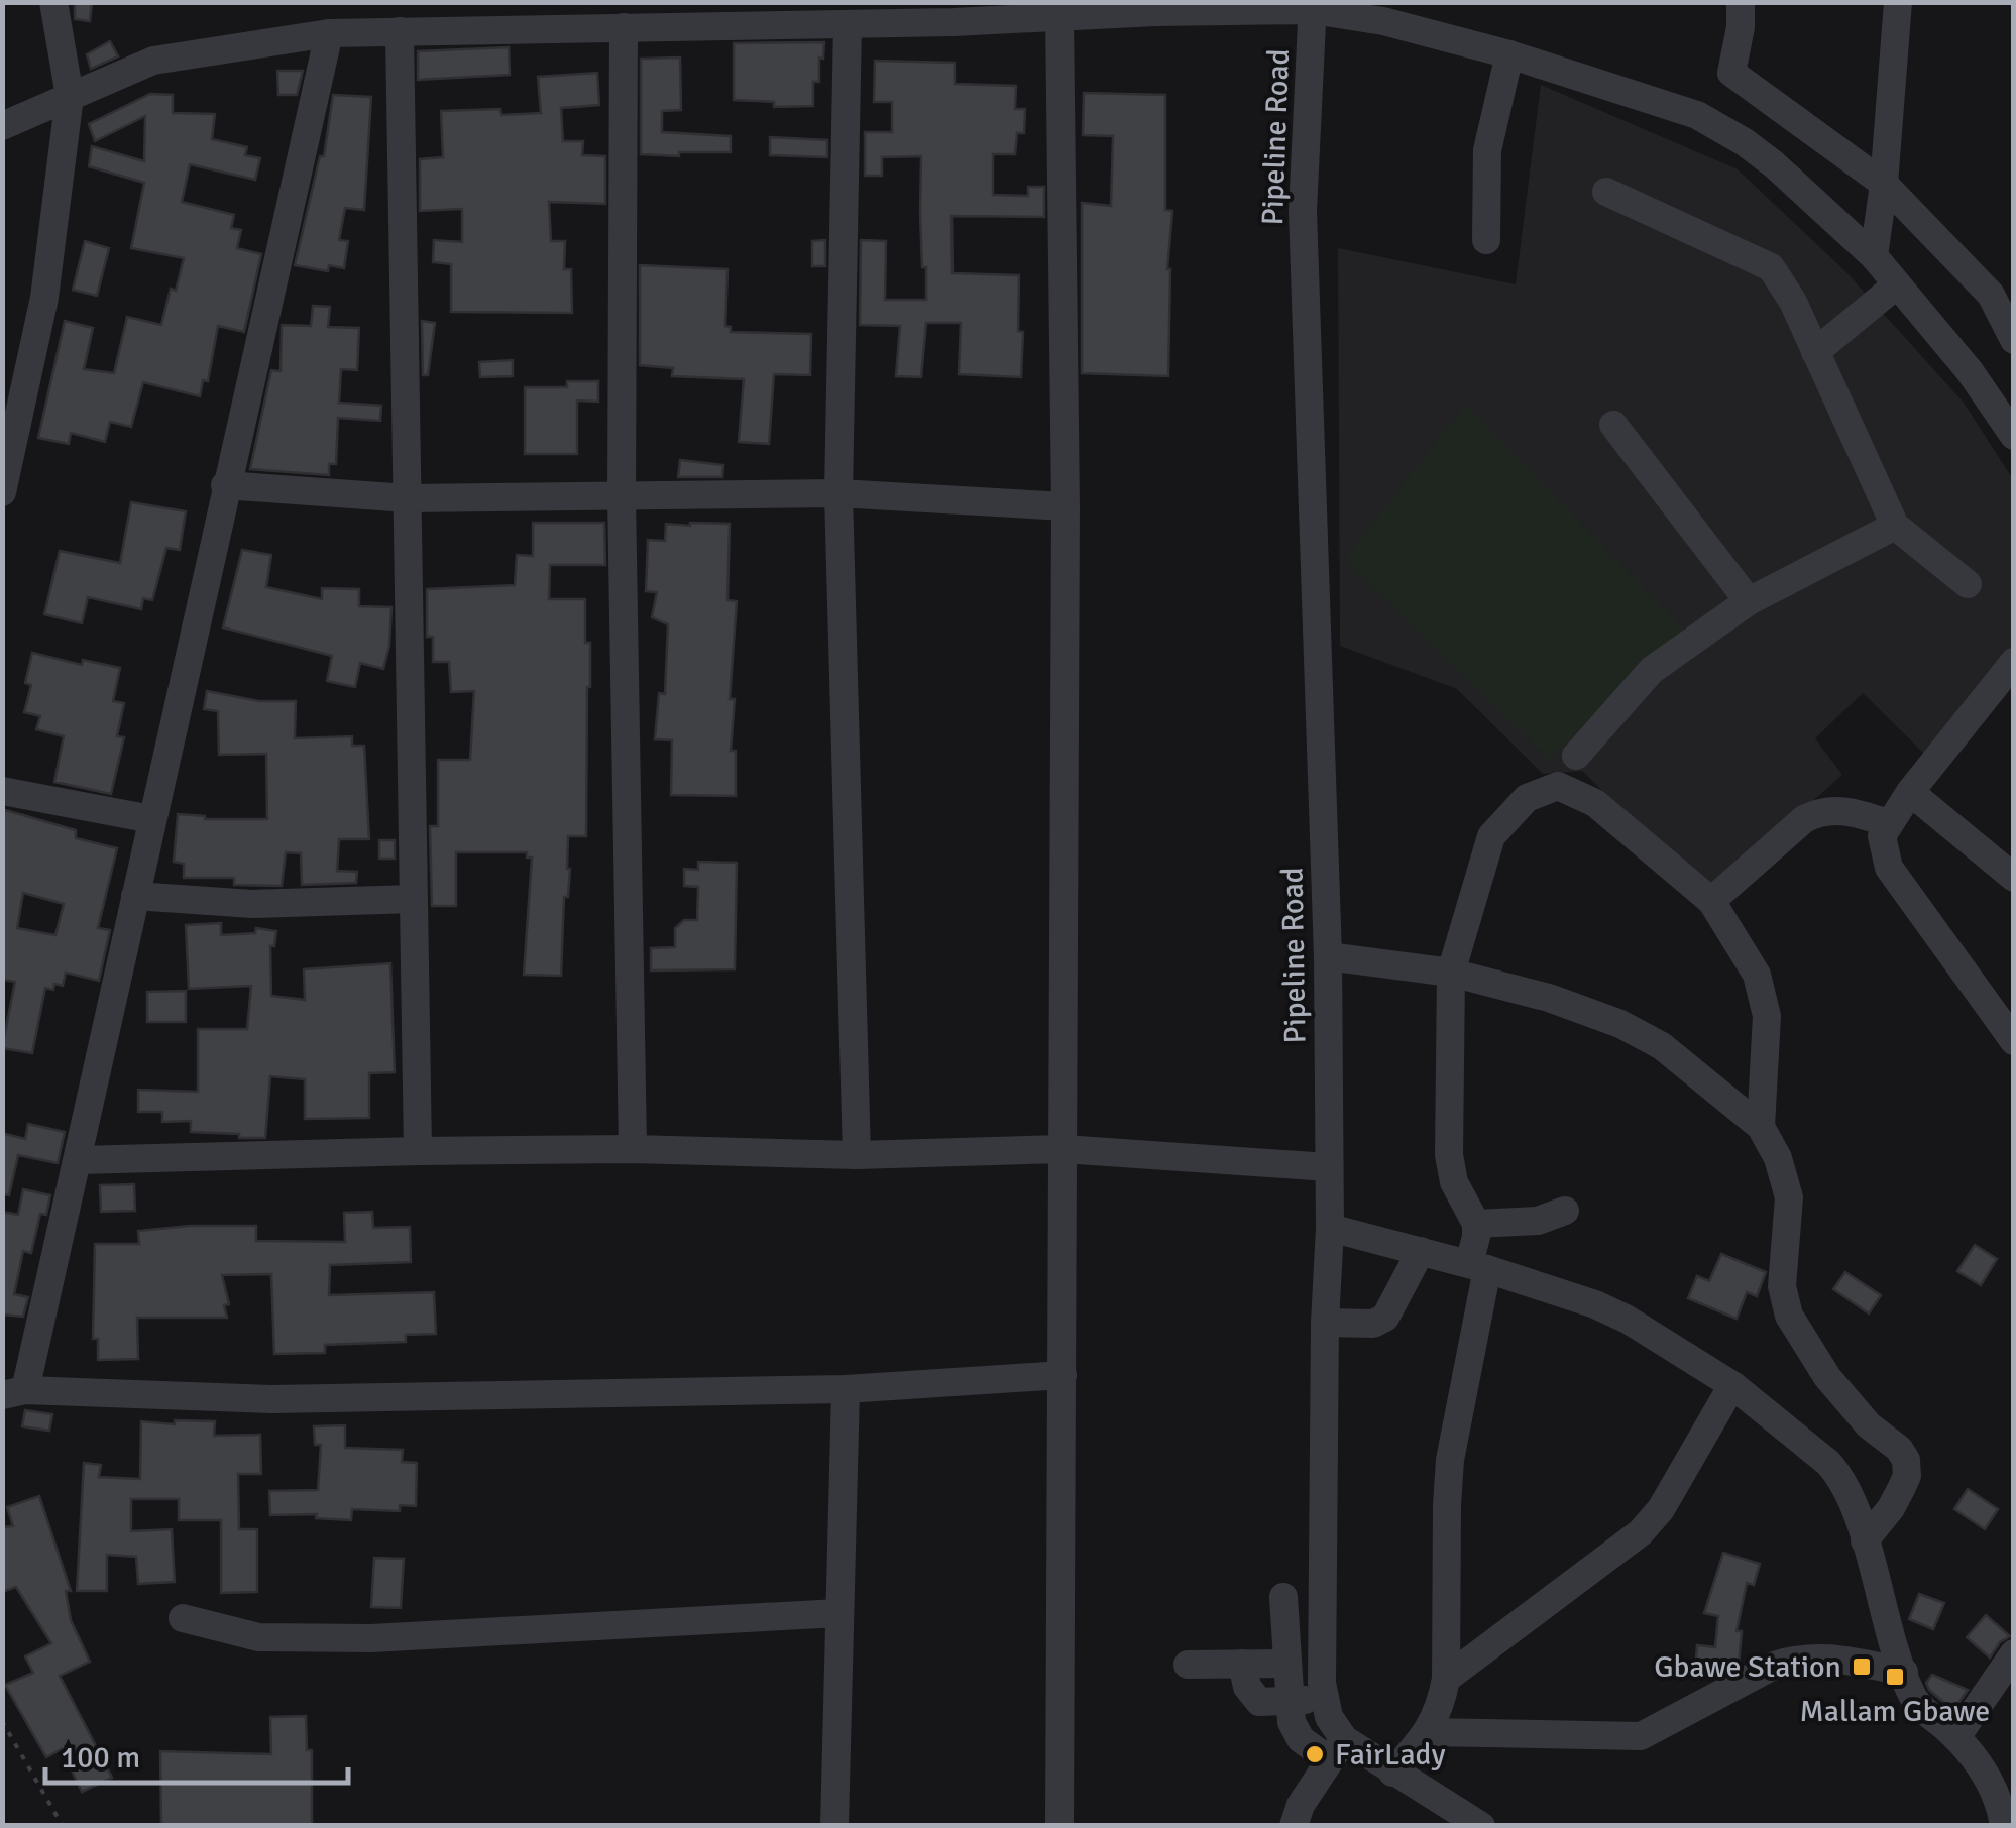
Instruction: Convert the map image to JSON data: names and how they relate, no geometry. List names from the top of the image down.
{
  "streets": {
    "street": ["Pipeline Road"]
  },
  "places": {
    "transit": ["Gbawe Station", "Mallam Gbawe"],
    "other": ["FairLady"]
  },
  "scale_bar": "100 m"
}
